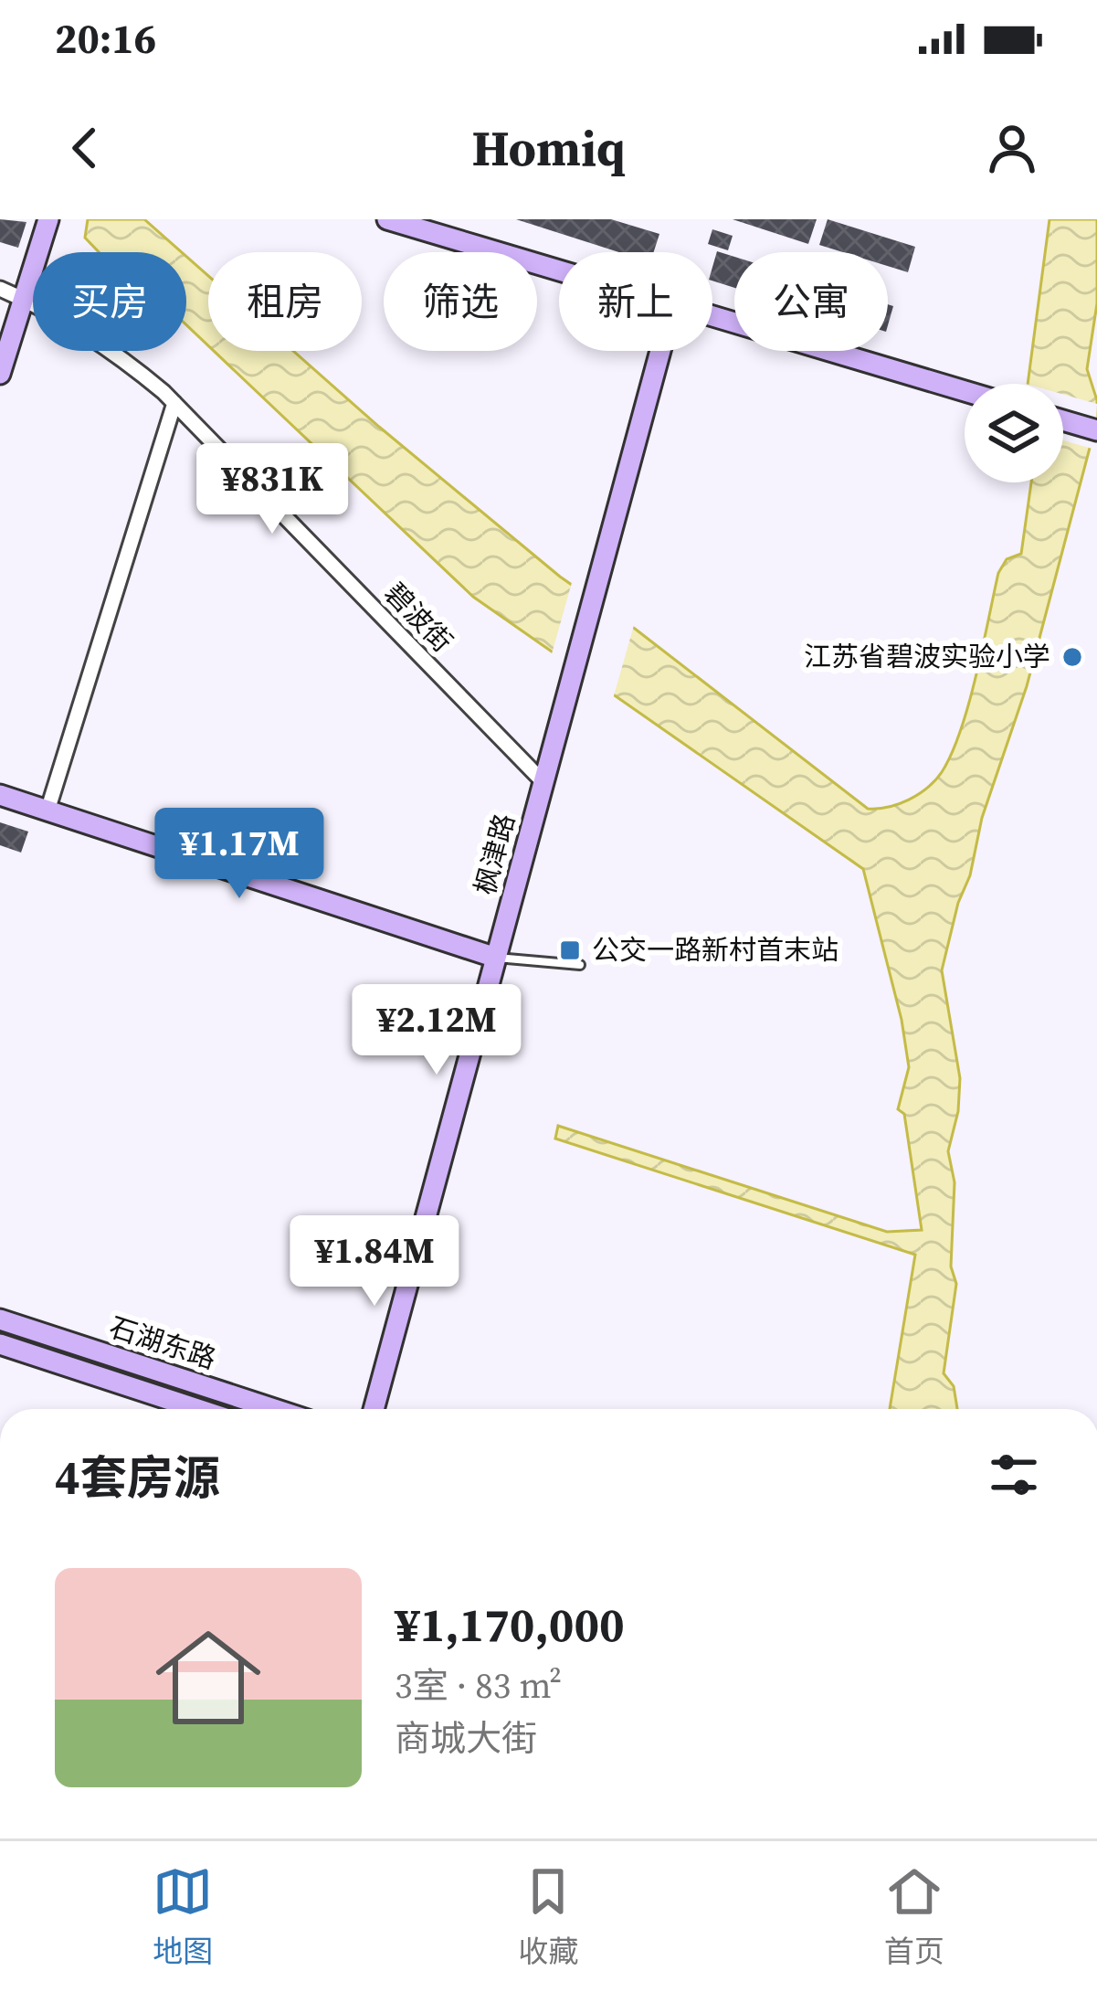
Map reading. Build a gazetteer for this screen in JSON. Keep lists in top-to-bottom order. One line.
{"streets":{"street":["碧波街","枫津路","石湖东路"]},"crossings":[["碧波街","枫津路"]],"places":{"other":["江苏省碧波实验小学"],"transit":["公交一路新村首末站"]},"page":{"status":"20:16","header":"Homiq","chip":["买房","租房","筛选","新上","公寓"],"price":["¥831K","¥1.17M","¥2.12M","¥1.84M"],"heading":"4套房源","list":[{"name":"¥1,170,000","note":"3室 · 83 m² · 商城大街"}],"tabs":["地图","收藏","首页"]}}
